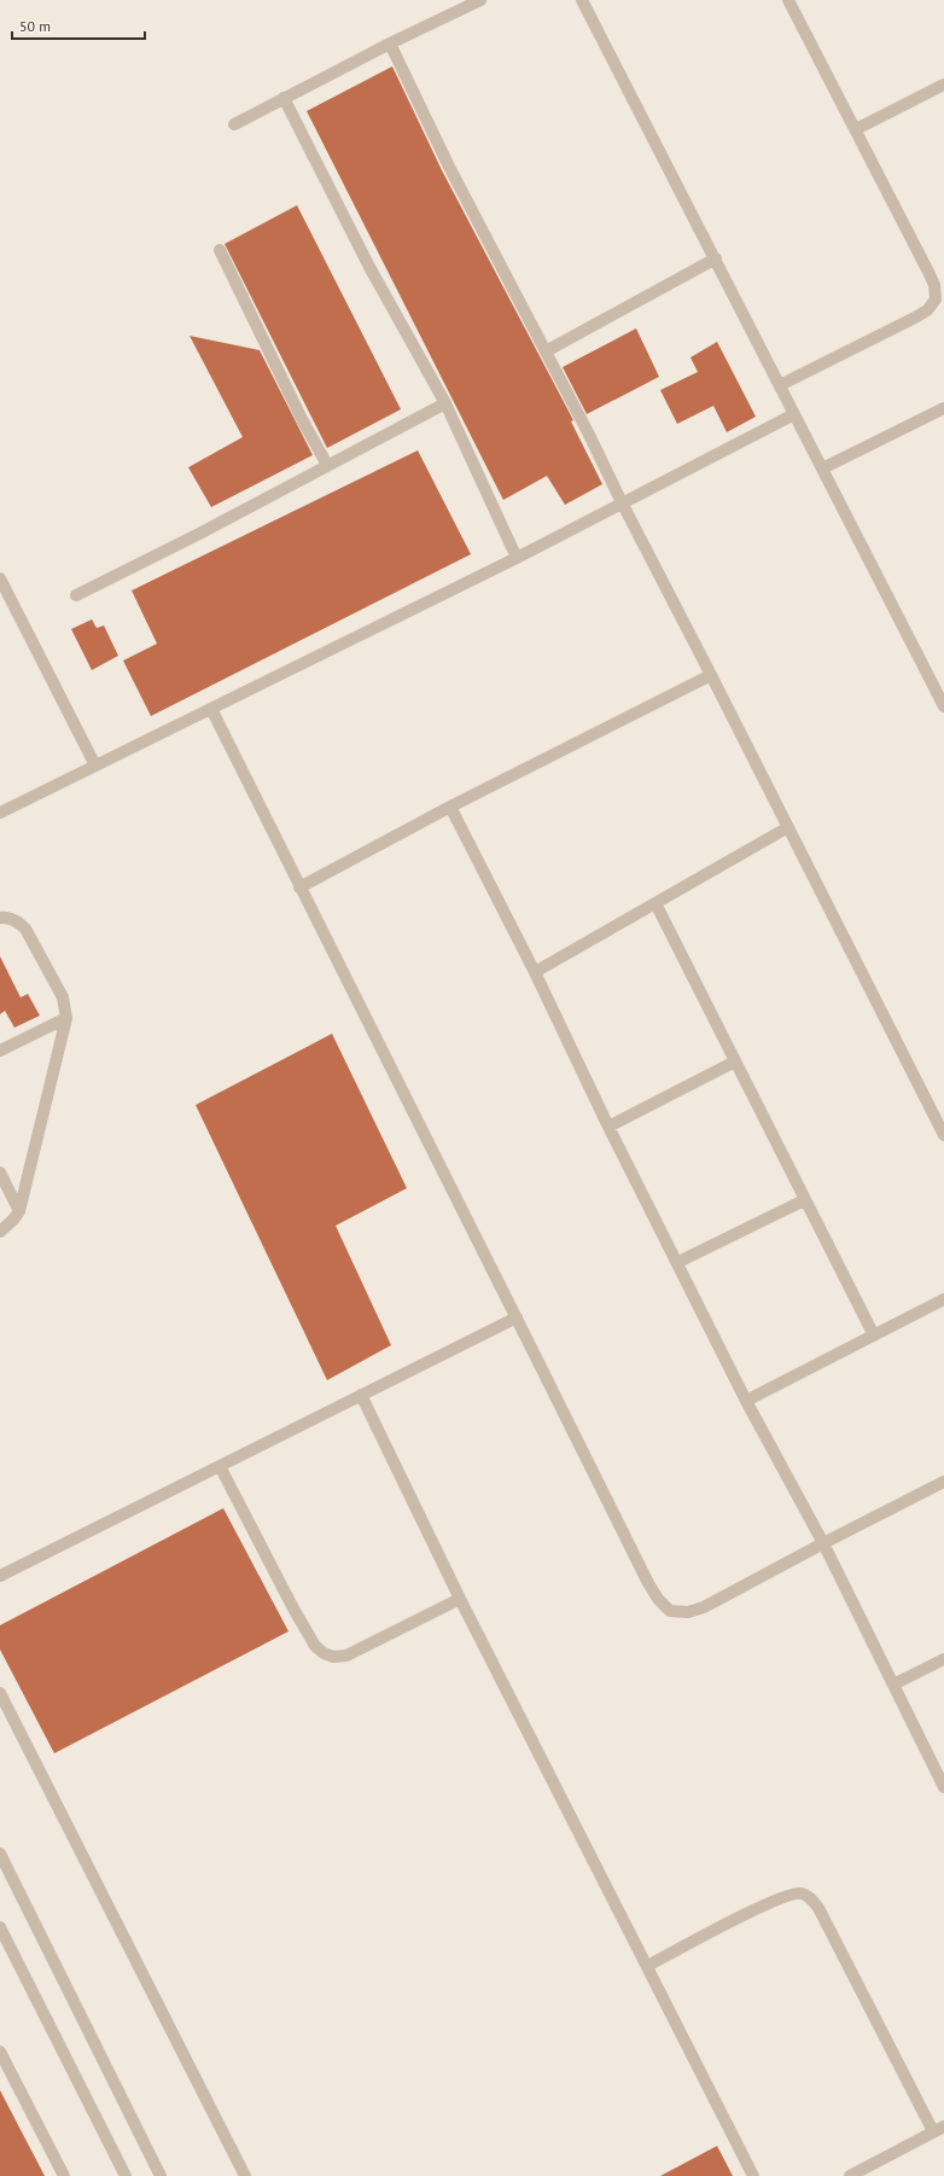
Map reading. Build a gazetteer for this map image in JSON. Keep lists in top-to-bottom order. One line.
{"scale_bar":"50 m"}
